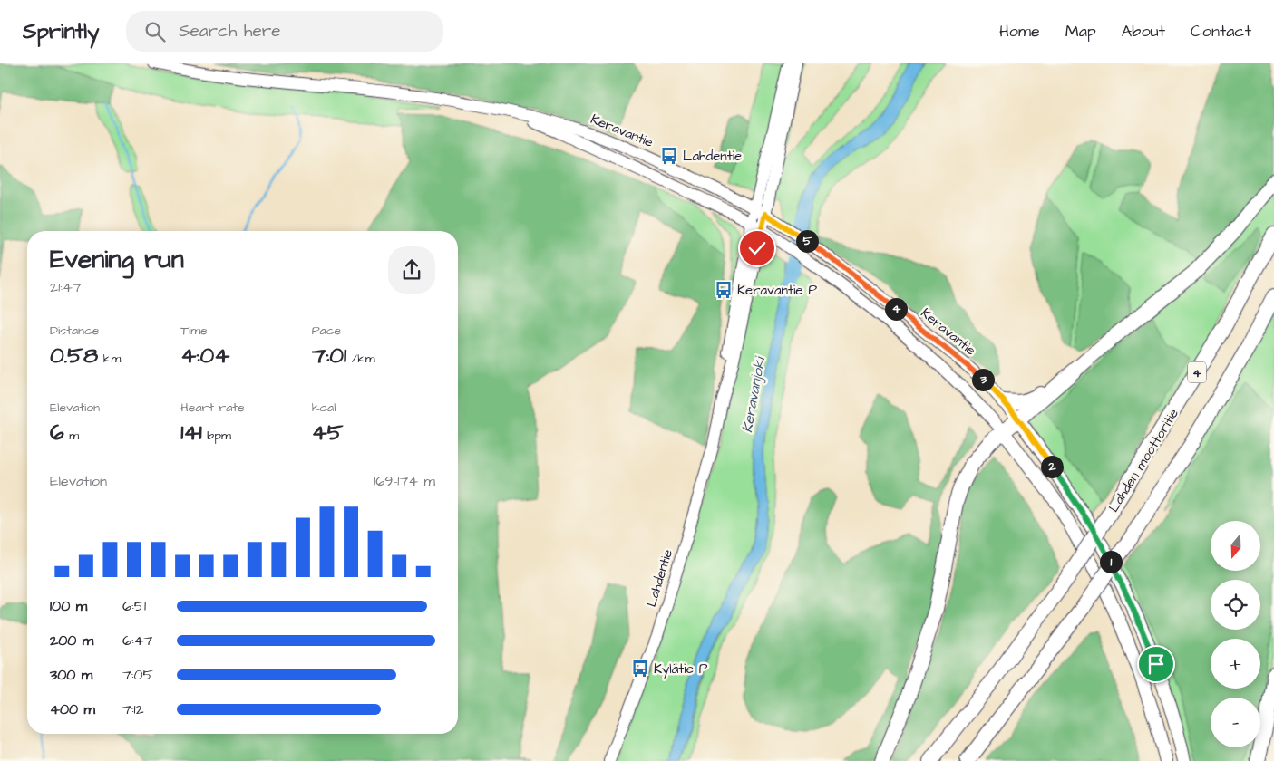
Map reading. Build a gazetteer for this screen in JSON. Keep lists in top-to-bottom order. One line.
{"streets":{"highway":["4","Lahden moottoritie"],"main road":["Keravantie","Lahdentie"]},"crossings":[["Keravantie","Lahdentie"]],"water":["Keravanjoki"],"places":{"bus stop":["Lahdentie","Keravantie P","Kylätie P"]},"north":"bottom","page":{"header":"Sprintly","search":"Search here","nav":["Home","Map","About","Contact"],"pins":["5","4","3","2","1"],"heading":["Evening run","21:47"],"stats":[["Distance","0.58 km"],["Time","4:04"],["Pace","7:01 /km"],["Elevation","6 m"],["Heart rate","141 bpm"],["kcal","45"]],"chart":["Elevation","169–174 m"],"map_buttons":["+","−"],"list":[{"name":"100 m","note":"6:51"},{"name":"200 m","note":"6:47"},{"name":"300 m","note":"7:05"},{"name":"400 m","note":"7:12"}]}}
